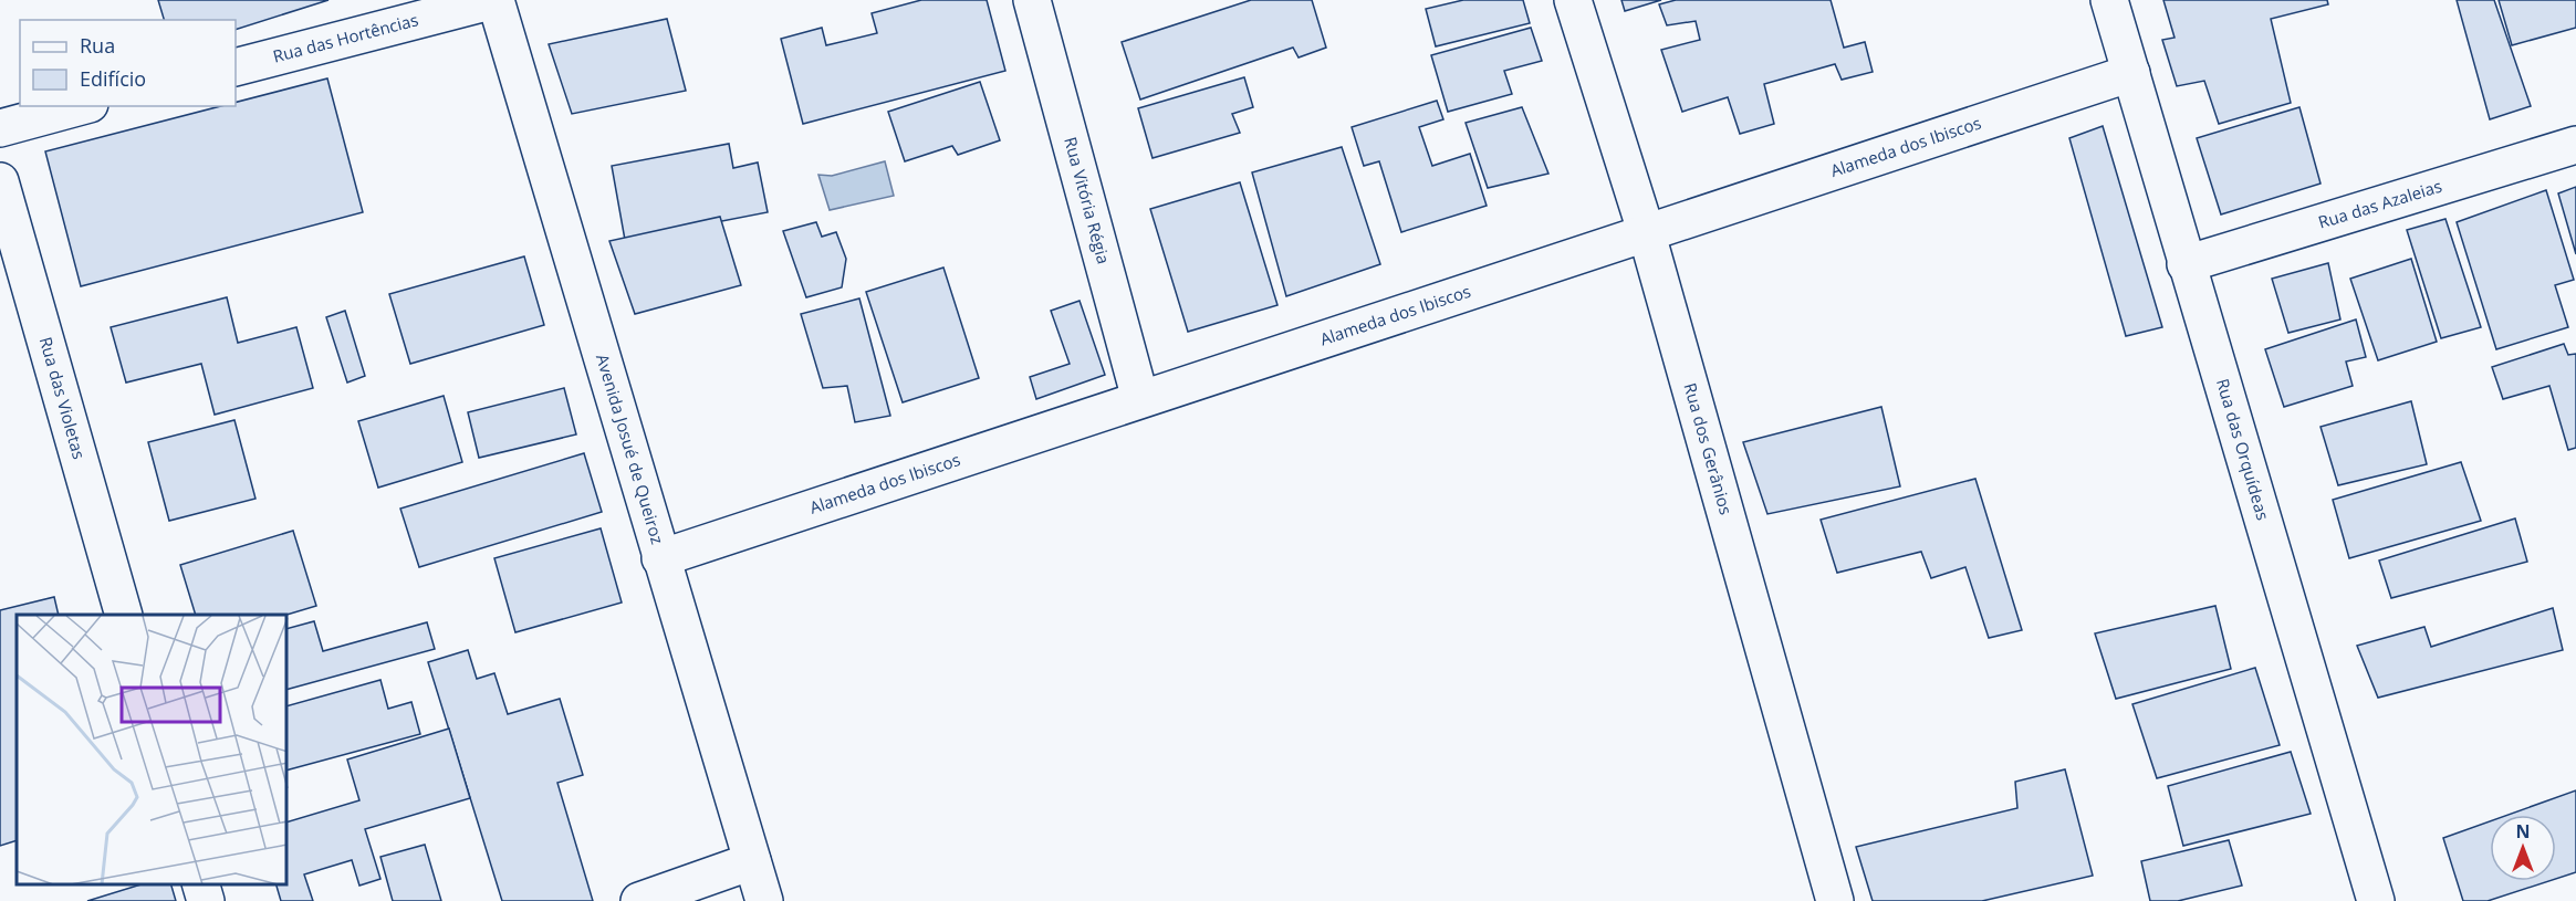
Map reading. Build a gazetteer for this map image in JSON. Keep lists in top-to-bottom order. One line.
{"streets":{"street":["Rua das Hortências","Alameda dos Ibiscos","Rua Vitória Régia","Rua das Azaleias","Rua das Violetas","Rua dos Gerânios","Avenida Josué de Queiroz","Rua das Orquídeas"]},"crossings":[["Rua das Hortências","Avenida Josué de Queiroz"],["Alameda dos Ibiscos","Rua Vitória Régia"],["Alameda dos Ibiscos","Rua dos Gerânios"],["Alameda dos Ibiscos","Avenida Josué de Queiroz"],["Alameda dos Ibiscos","Rua das Orquídeas"],["Rua das Azaleias","Rua das Orquídeas"]],"legend":["Rua","Edifício"],"north":"top"}
